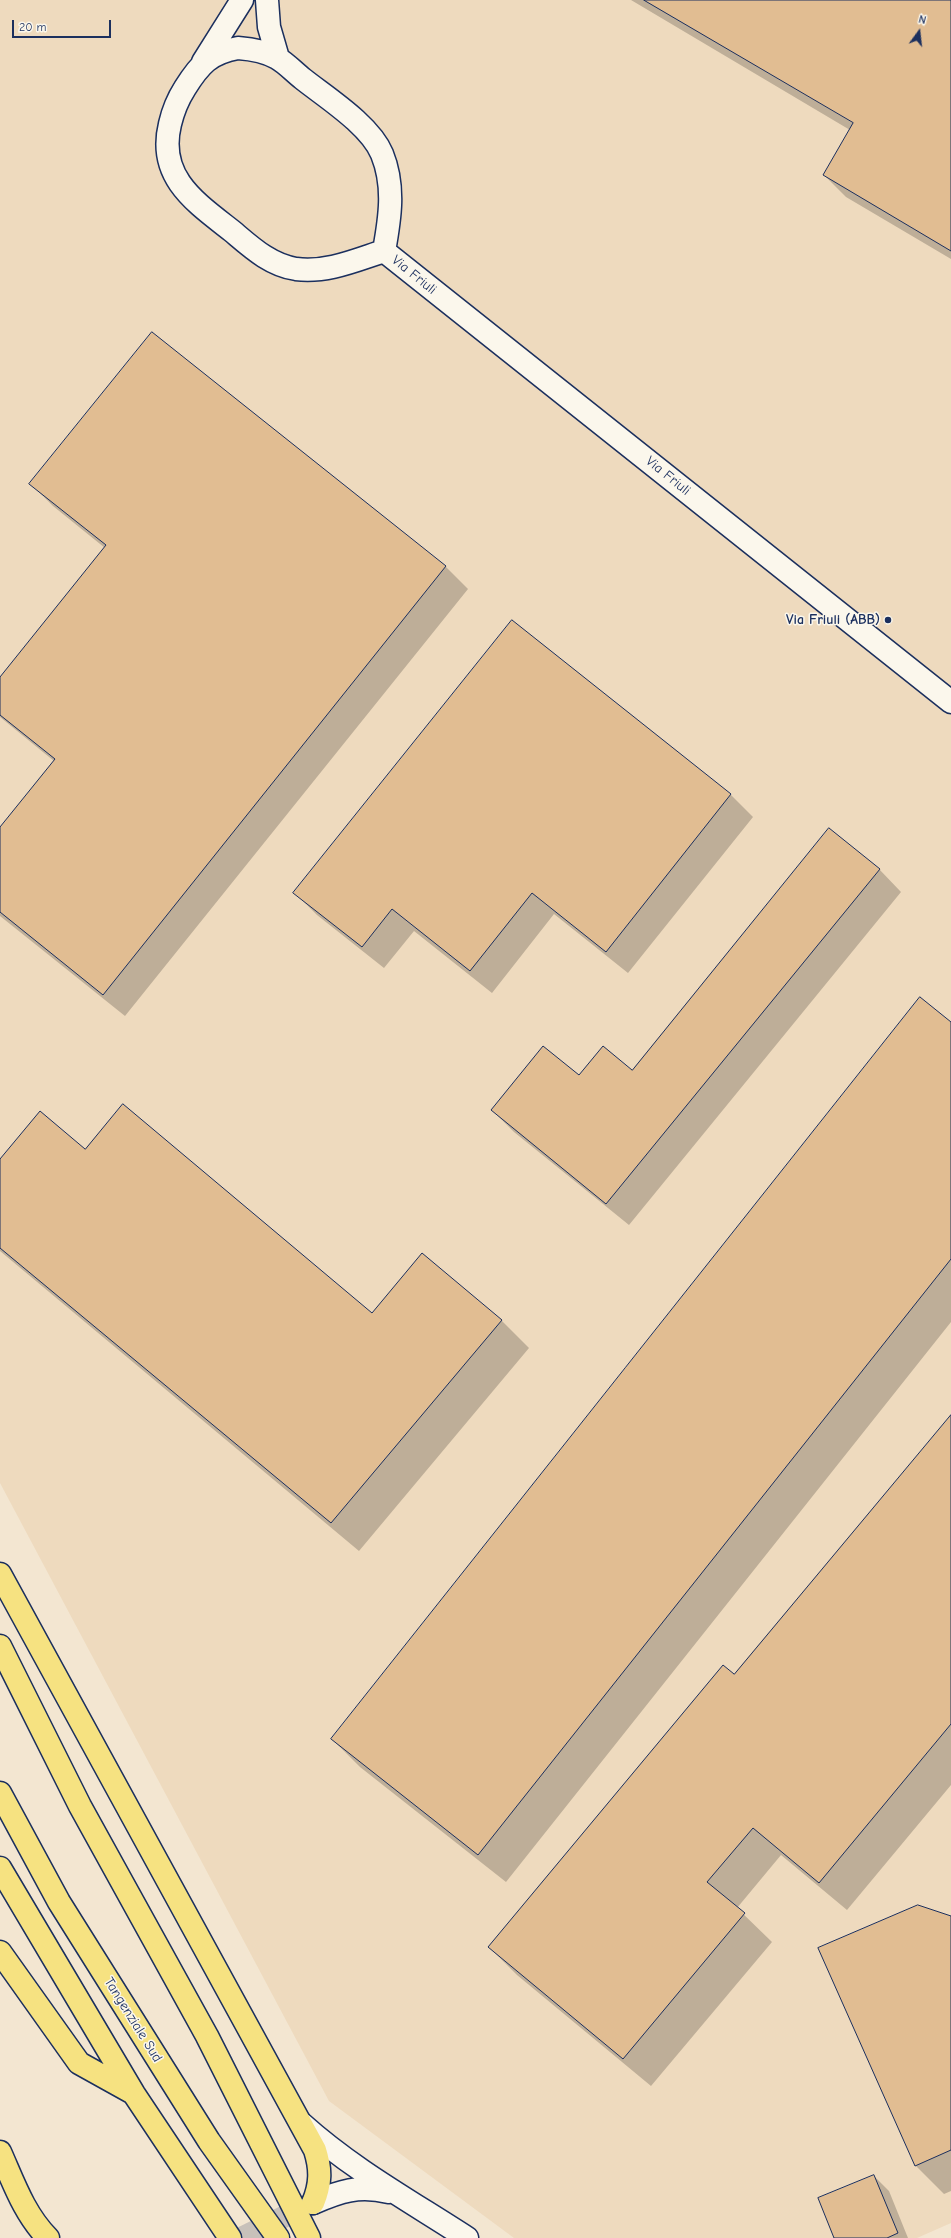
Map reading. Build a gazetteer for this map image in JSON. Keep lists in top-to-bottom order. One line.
{"streets":{"main road":["Tangenziale Sud"],"street":["Via Friuli"]},"places":["Via Friuli (ABB)"],"scale_bar":"20 m","north":"top"}
